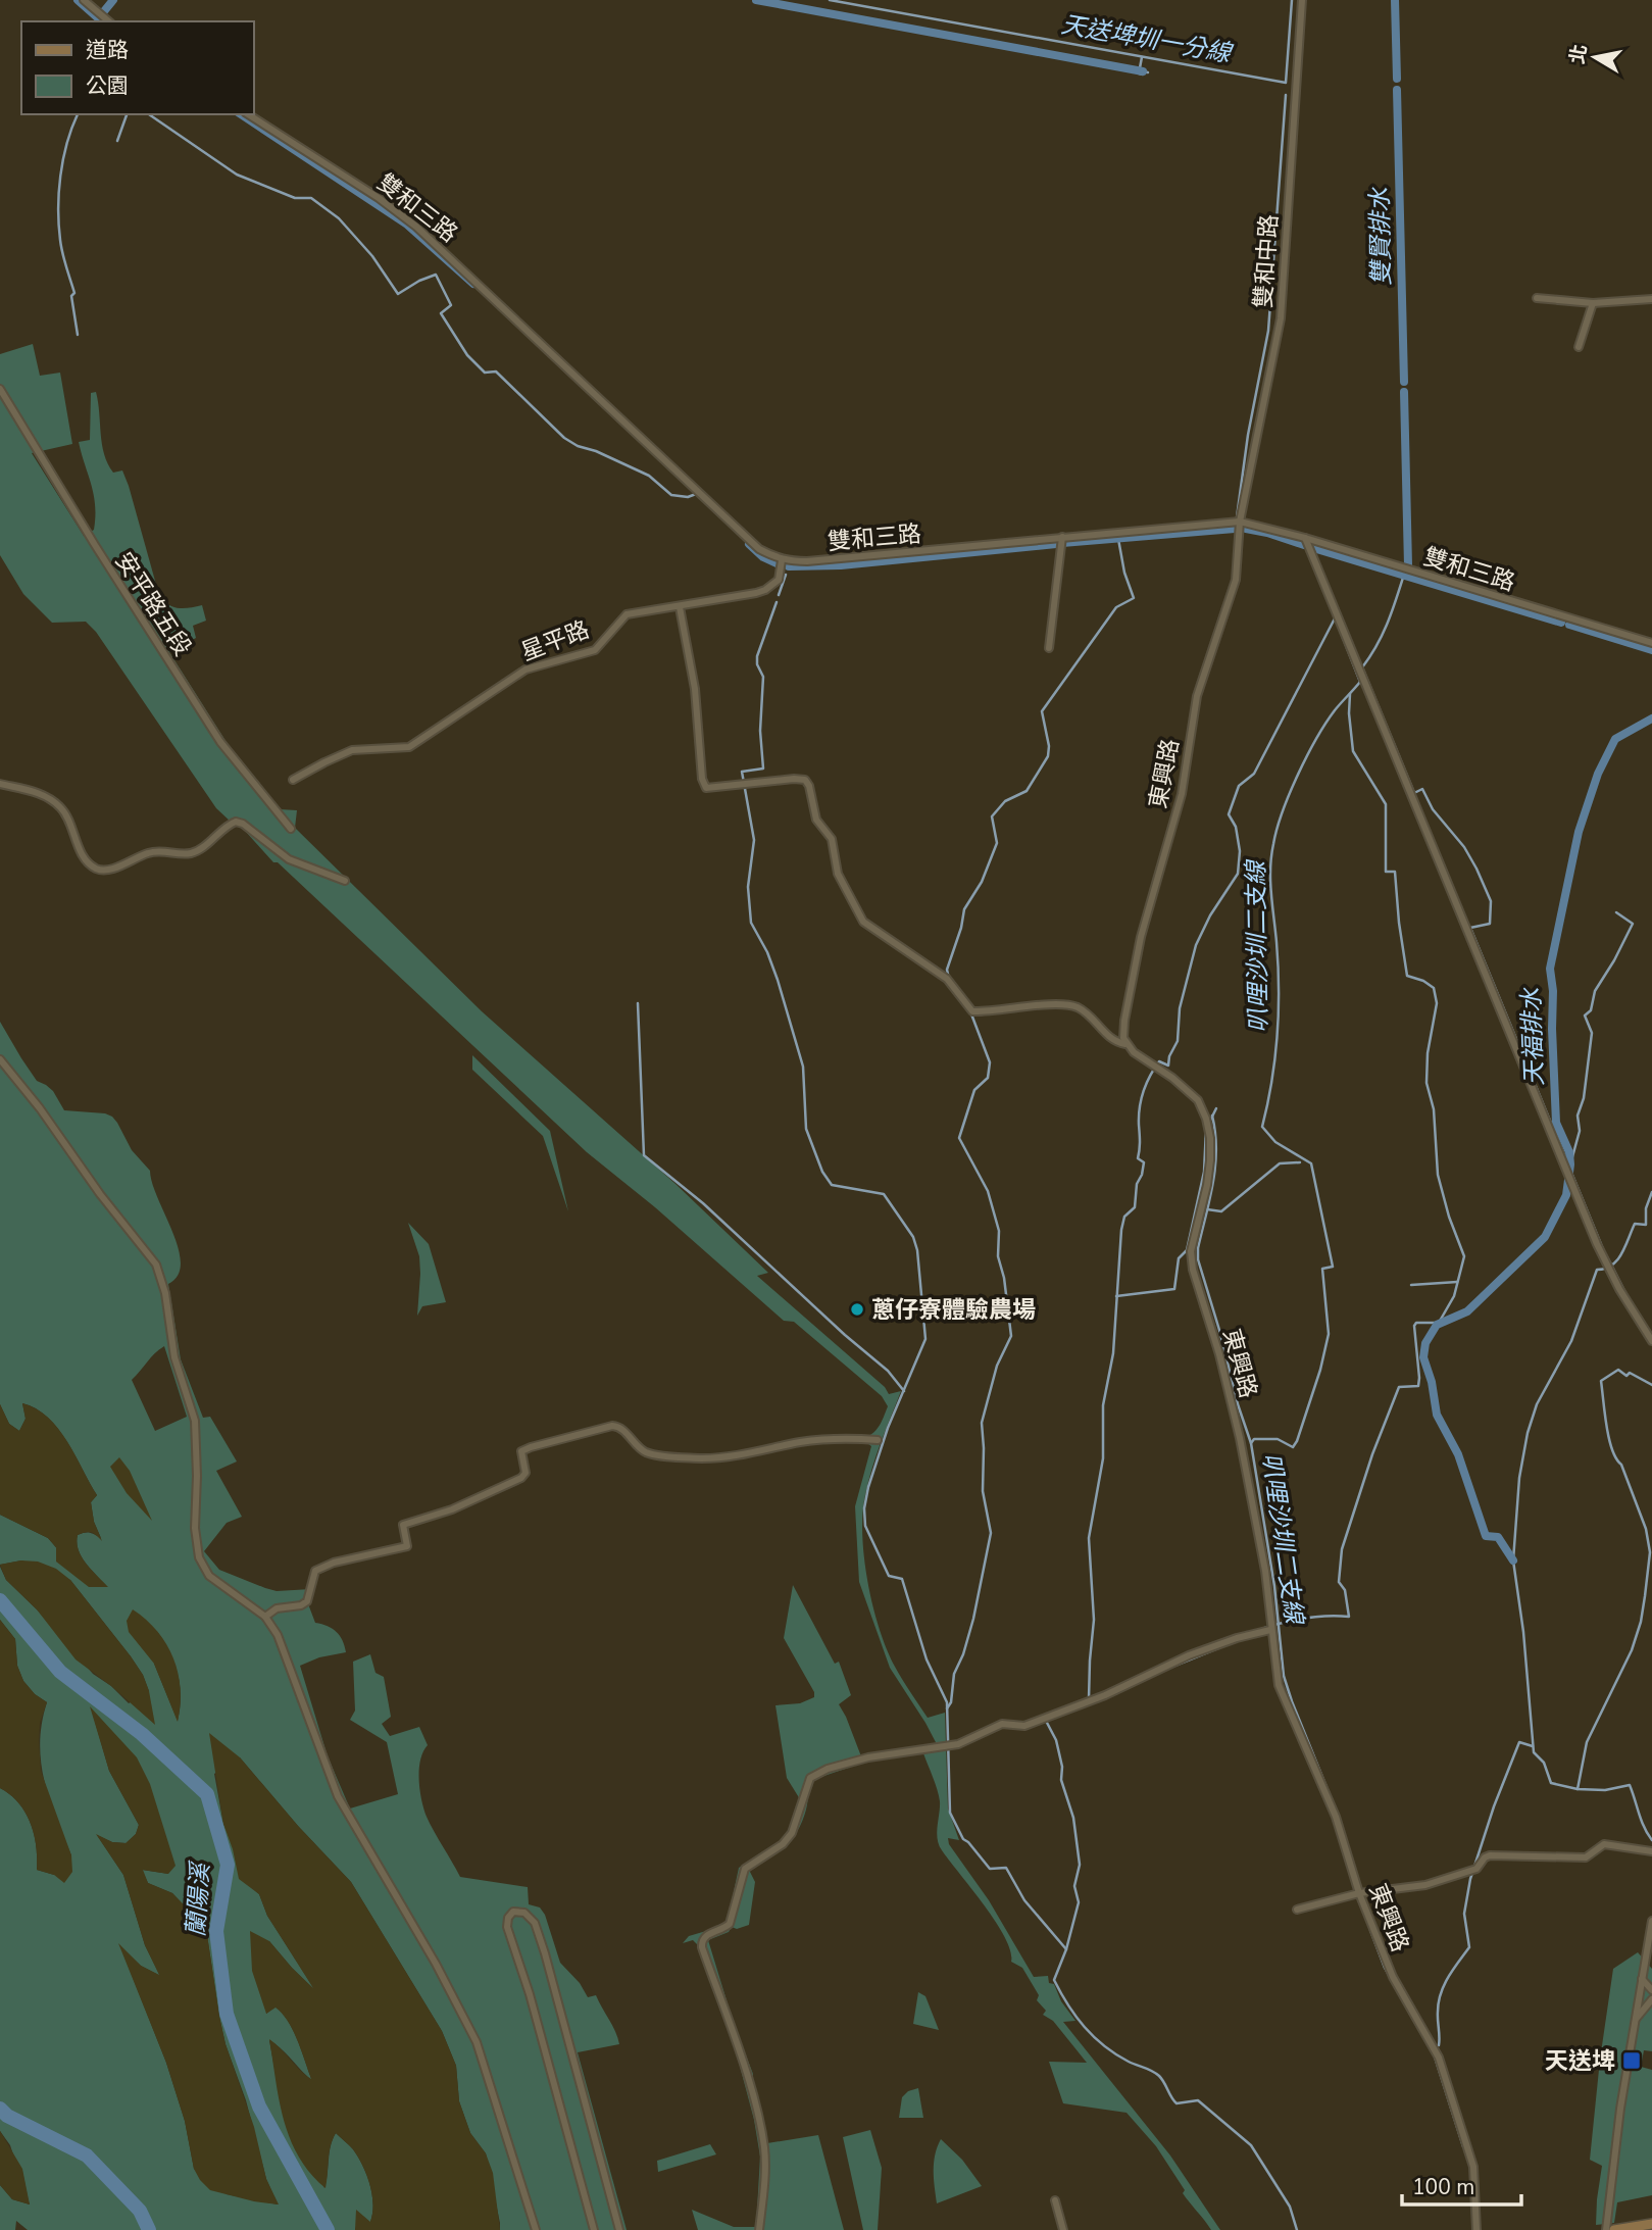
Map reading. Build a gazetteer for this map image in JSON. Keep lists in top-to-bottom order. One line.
{"streets":{"street":["雙和三路","雙和中路","安平路五段","星平路","東興路"]},"crossings":[["雙和三路","雙和中路"],["雙和三路","星平路"],["雙和三路","東興路"],["雙和中路","東興路"]],"water":["天送埤圳一分線","雙賢排水","叭哩沙圳二支線","天福排水","蘭陽溪"],"places":{"other":["蔥仔寮體驗農場"],"transit":["天送埤"]},"legend":["道路","公園"],"scale_bar":"100 m","north":"left"}
